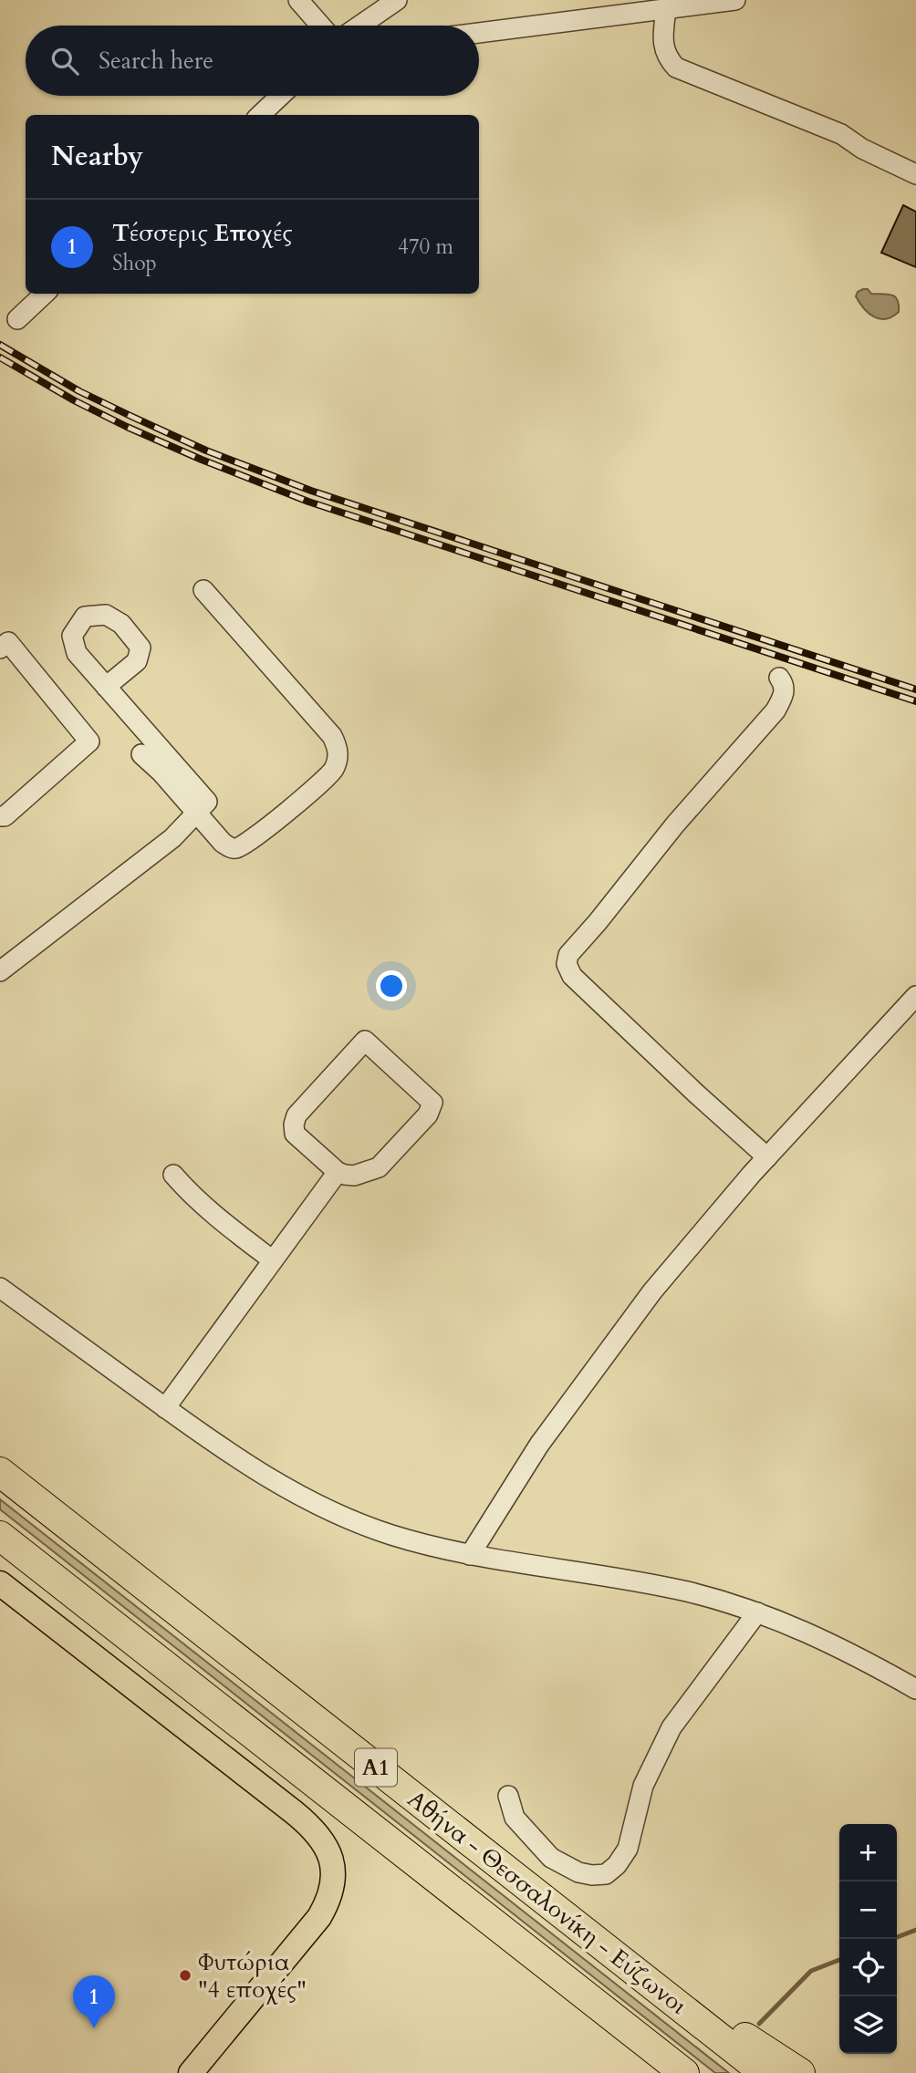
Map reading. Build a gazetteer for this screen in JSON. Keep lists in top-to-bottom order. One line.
{"streets":{"highway":["Α1","Αθήνα - Θεσσαλονίκη - Εύζωνοι"]},"places":["Φυτώρια \"4 εποχές\""],"page":{"search":"Search here","heading":"Nearby","list":[{"mark":"1","name":"Τέσσερις Εποχές","note":"Shop","value":"470 m"}],"map_buttons":["+","−"],"pins":"1"}}
